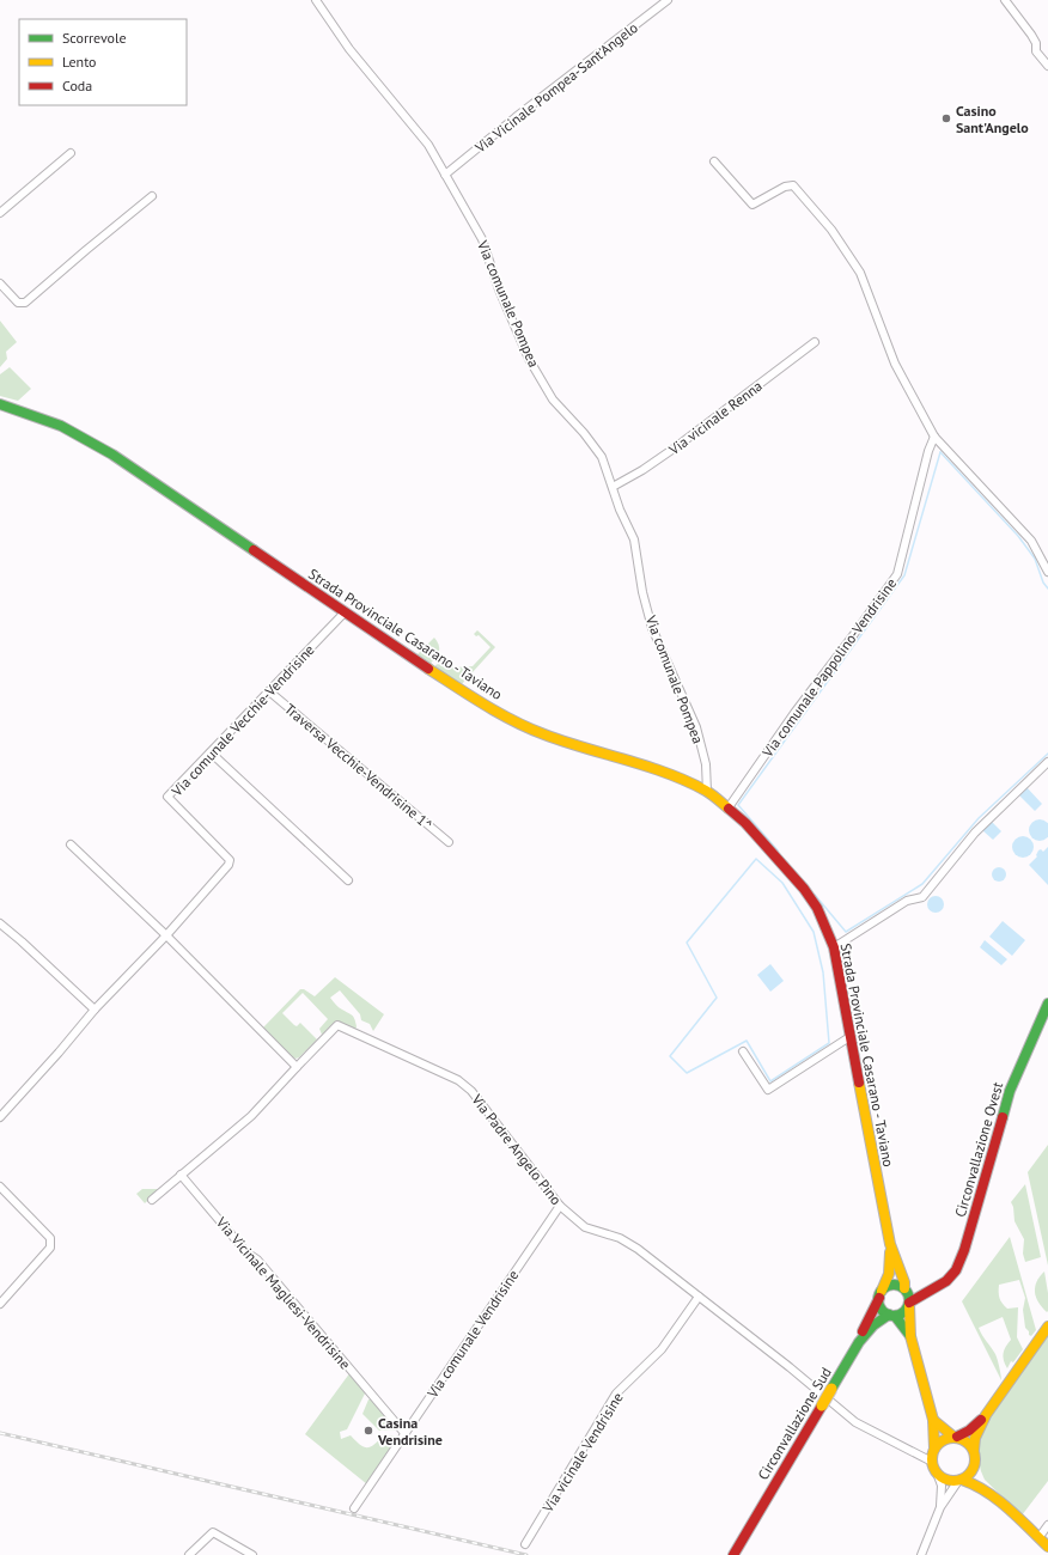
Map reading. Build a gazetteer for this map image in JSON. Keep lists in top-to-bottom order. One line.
{"streets":{"main road":["Strada Provinciale Casarano - Taviano","Circonvallazione Ovest","Circonvallazione Sud"],"street":["Via Vicinale Pompea-Sant'Angelo","Via comunale Pompea","Via vicinale Renna","Via comunale Pappolino-Vendrisine","Via comunale Vecchie-Vendrisine","Traversa Vecchie-Vendrisine 1^","Via Padre Angelo Pino","Via Vicinale Magliesi-Vendrisine","Via comunale Vendrisine","Via vicinale Vendrisine"]},"crossings":[["Via Vicinale Pompea-Sant'Angelo","Via comunale Pompea"],["Via comunale Pompea","Via vicinale Renna"],["Via comunale Pompea","Strada Provinciale Casarano - Taviano"],["Strada Provinciale Casarano - Taviano","Via comunale Pappolino-Vendrisine"],["Strada Provinciale Casarano - Taviano","Via comunale Vecchie-Vendrisine"],["Strada Provinciale Casarano - Taviano","Circonvallazione Ovest"],["Strada Provinciale Casarano - Taviano","Circonvallazione Sud"],["Via comunale Vecchie-Vendrisine","Traversa Vecchie-Vendrisine 1^"],["Via Padre Angelo Pino","Via comunale Vendrisine"],["Via Padre Angelo Pino","Via vicinale Vendrisine"],["Circonvallazione Ovest","Circonvallazione Sud"],["Via Vicinale Magliesi-Vendrisine","Via comunale Vendrisine"]],"places":["Casino Sant'Angelo","Casina Vendrisine"],"legend":["Scorrevole","Lento","Coda"]}
